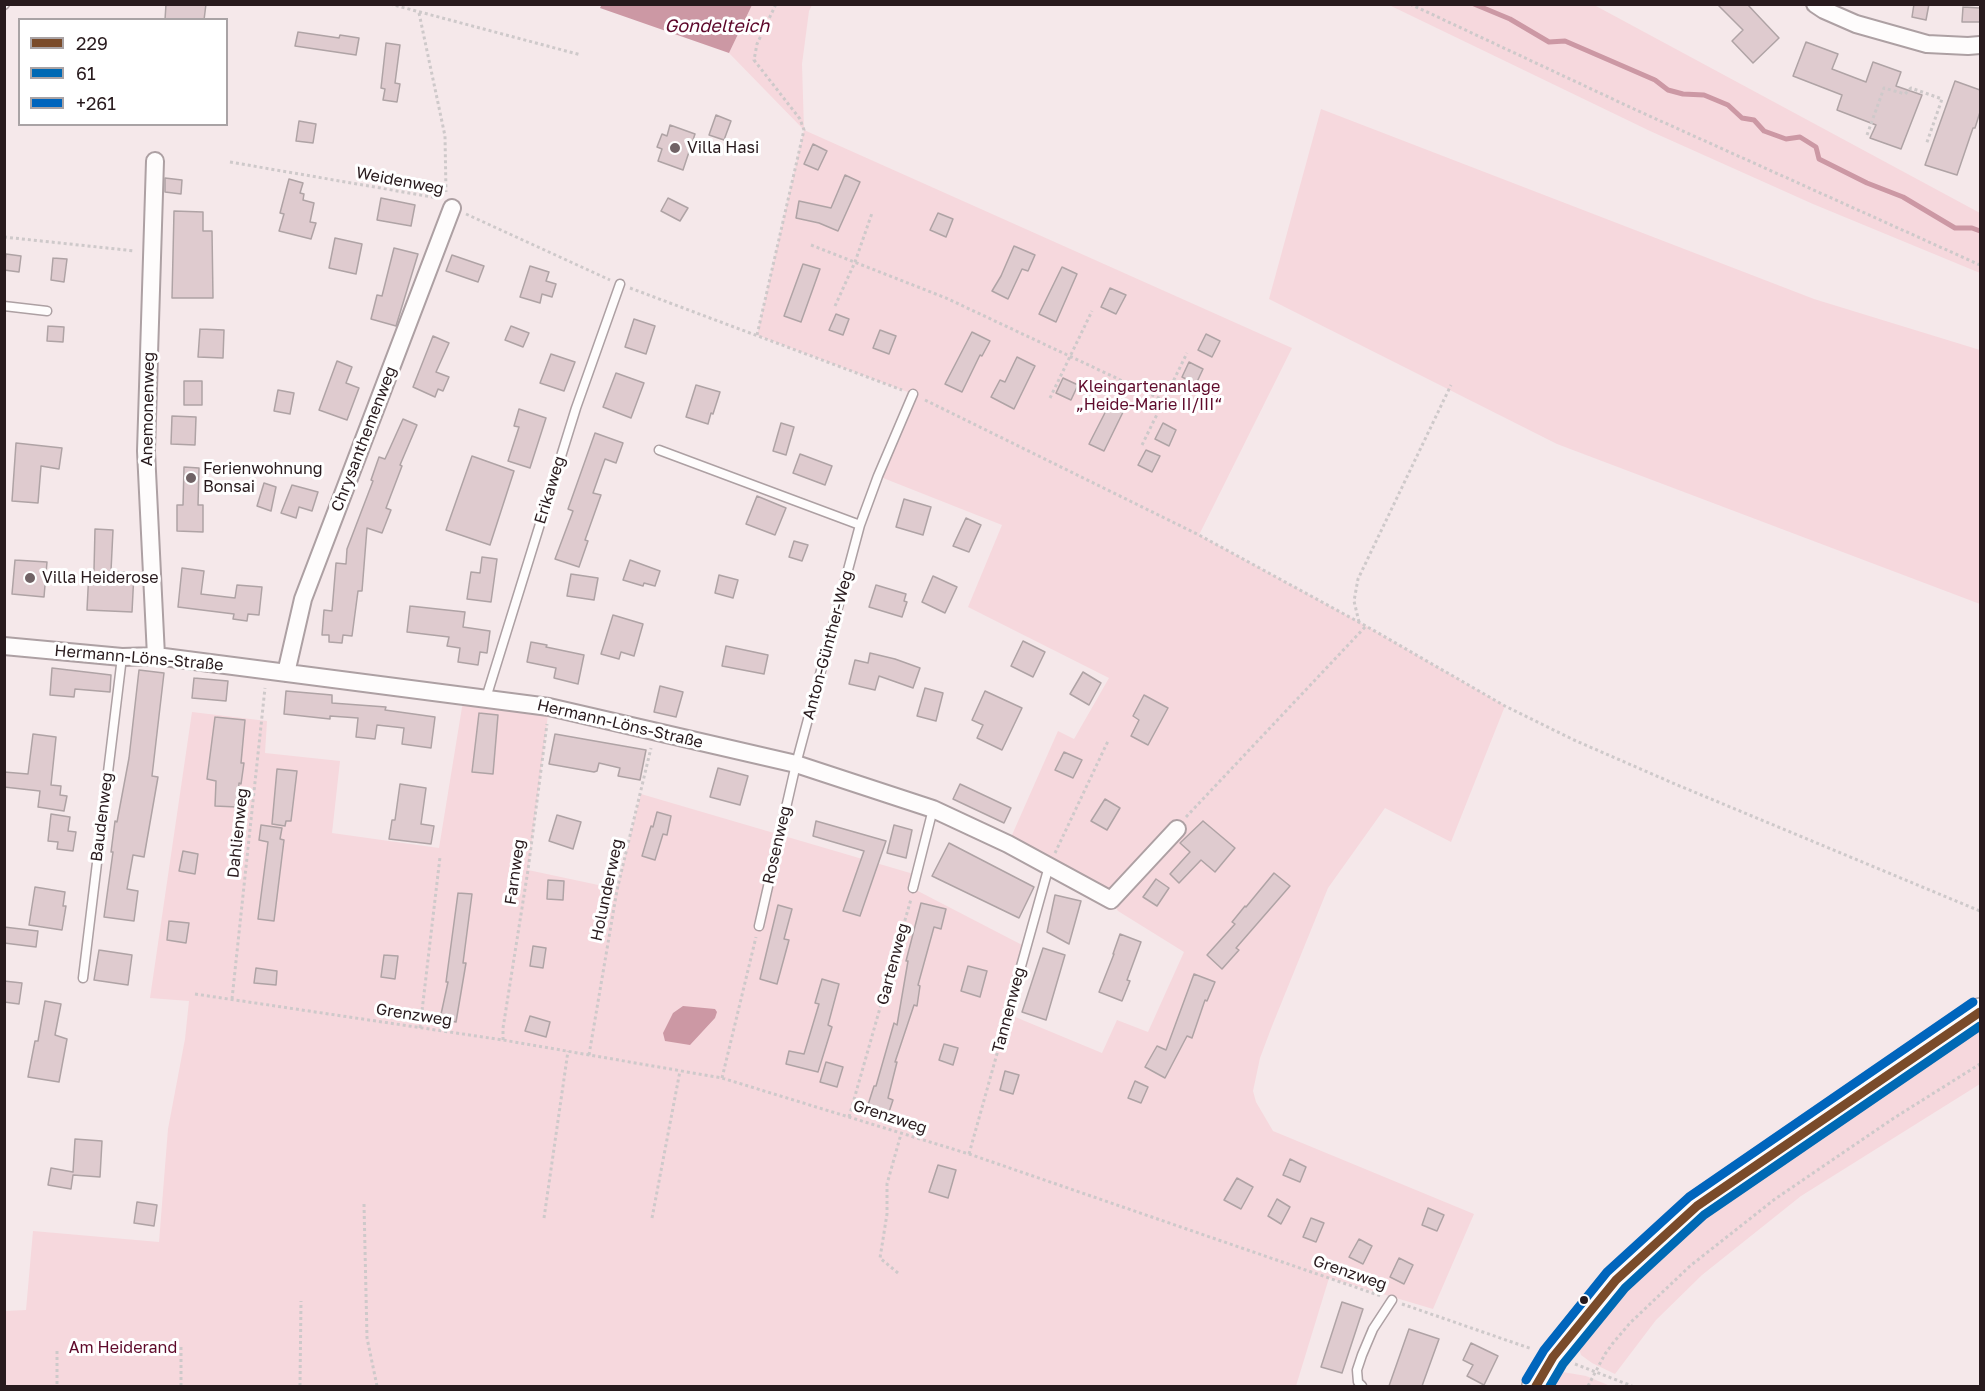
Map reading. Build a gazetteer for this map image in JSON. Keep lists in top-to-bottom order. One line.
{"streets":{"street":["Anemonenweg","Chrysanthemenweg","Hermann-Löns-Straße"],"lane":["Erikaweg","Anton-Günther-Weg","Baudenweg","Rosenweg","Tannenweg"],"path":["Weidenweg","Dahlienweg","Farnweg","Holunderweg","Gartenweg","Grenzweg"]},"crossings":[["Weidenweg","Chrysanthemenweg"],["Weidenweg","Erikaweg"],["Weidenweg","Anton-Günther-Weg"],["Anemonenweg","Hermann-Löns-Straße"],["Chrysanthemenweg","Hermann-Löns-Straße"],["Erikaweg","Hermann-Löns-Straße"],["Anton-Günther-Weg","Hermann-Löns-Straße"],["Anton-Günther-Weg","Rosenweg"],["Hermann-Löns-Straße","Baudenweg"],["Hermann-Löns-Straße","Dahlienweg"],["Hermann-Löns-Straße","Rosenweg"],["Hermann-Löns-Straße","Farnweg"],["Hermann-Löns-Straße","Holunderweg"],["Hermann-Löns-Straße","Tannenweg"],["Dahlienweg","Grenzweg"],["Farnweg","Grenzweg"],["Holunderweg","Grenzweg"],["Gartenweg","Grenzweg"],["Tannenweg","Grenzweg"]],"water":["Gondelteich"],"parks":["Kleingartenanlage „Heide-Marie II/III“","Am Heiderand"],"places":["Villa Hasi","Ferienwohnung Bonsai","Villa Heiderose"],"lines":["transit line +261","transit line 229","transit line 61"],"legend":["229","61","+261"]}
